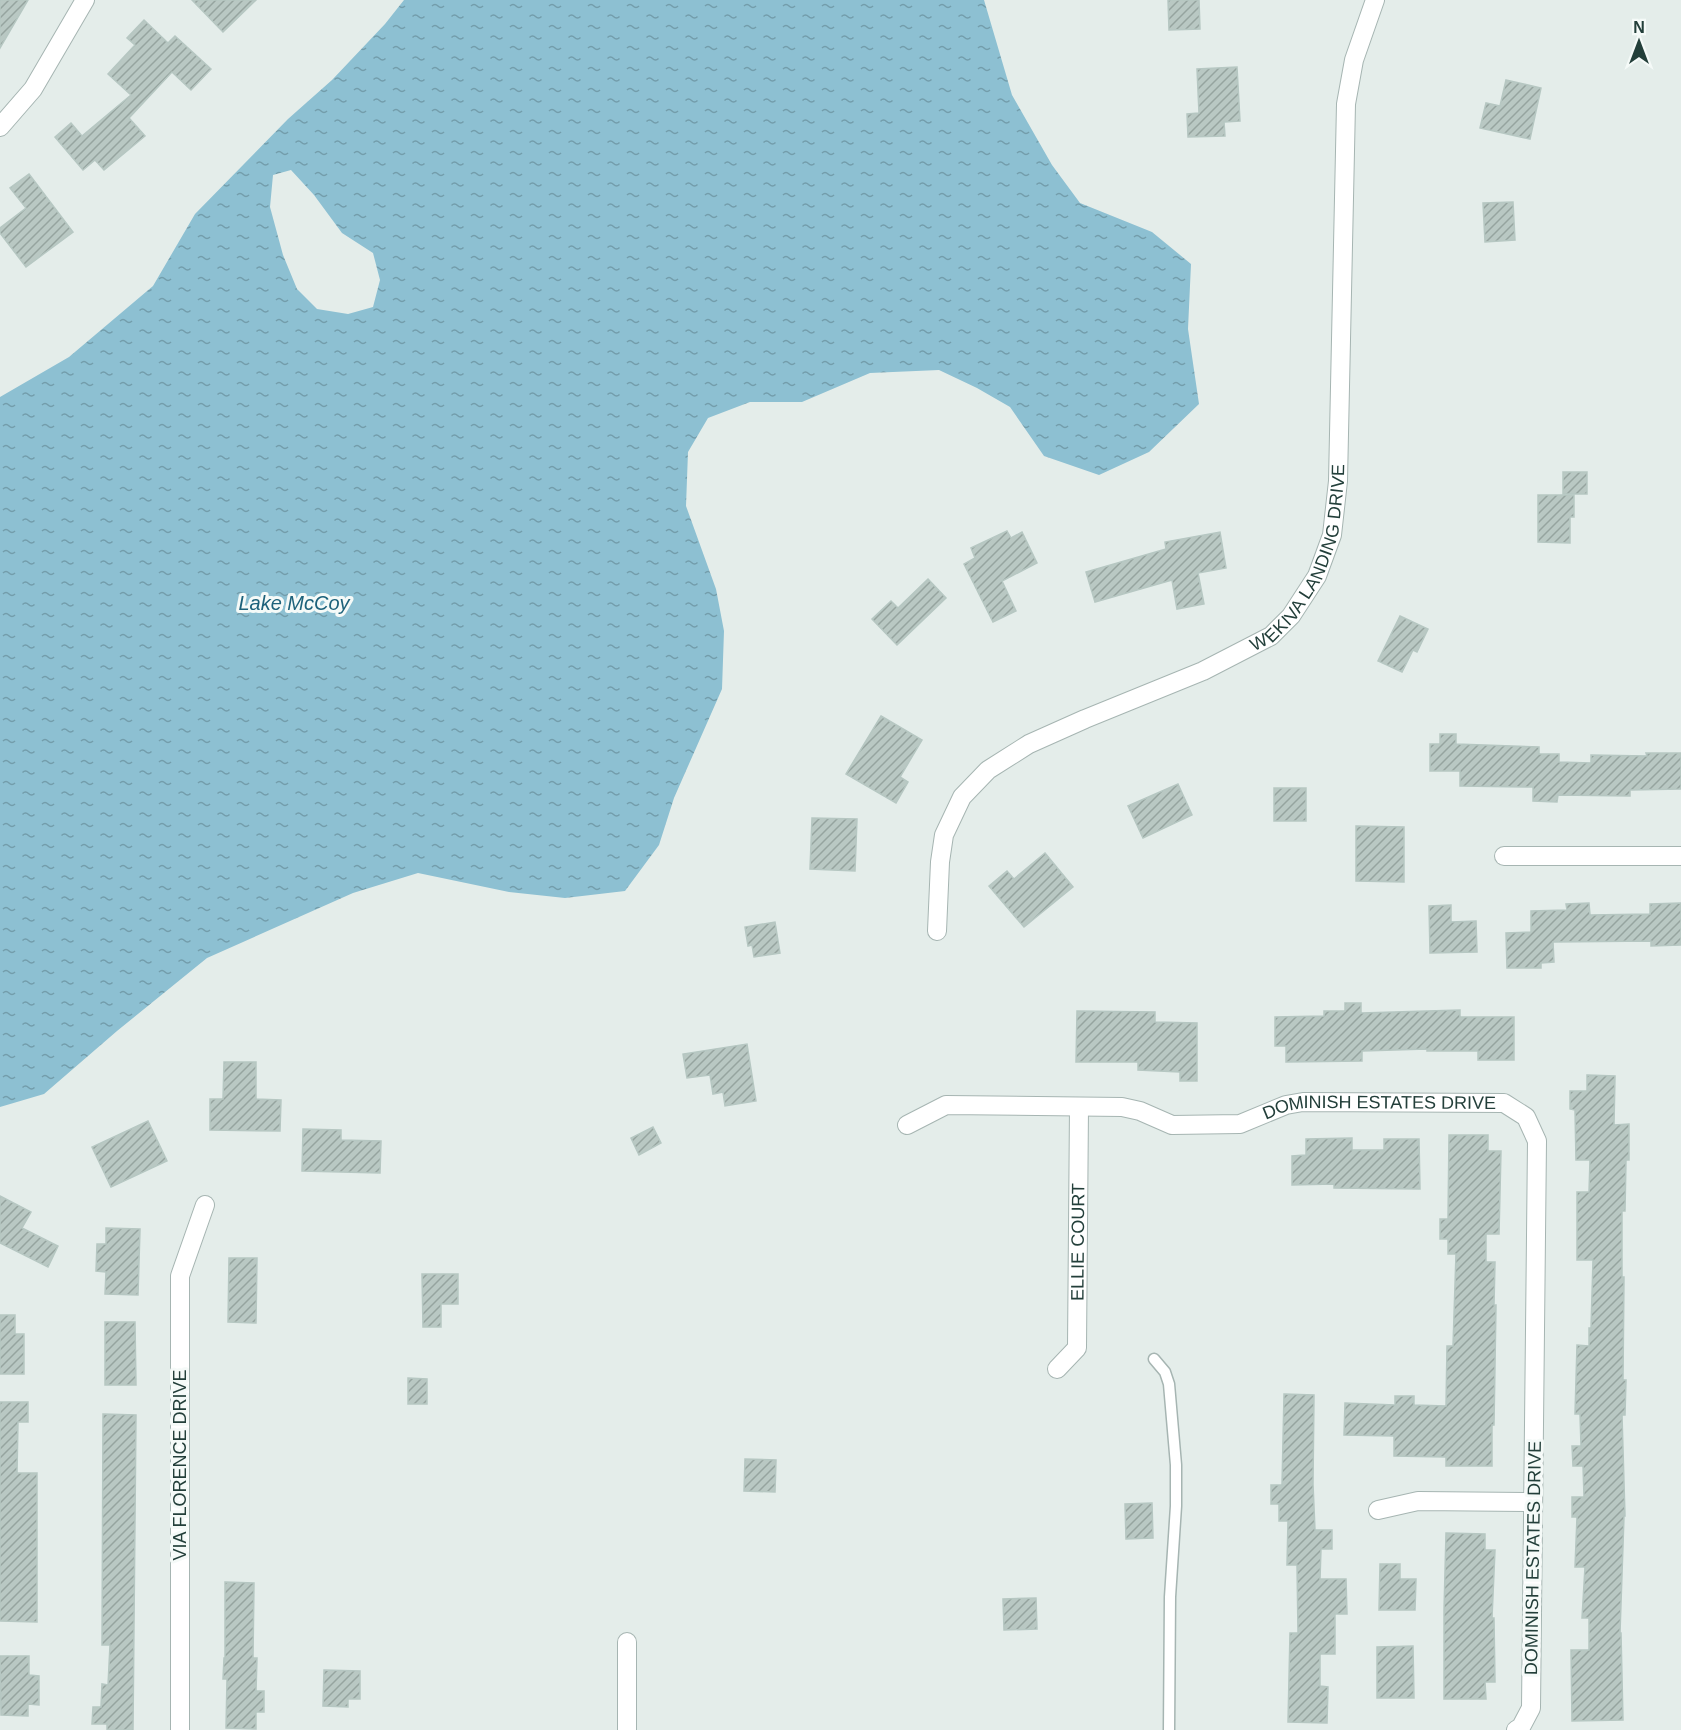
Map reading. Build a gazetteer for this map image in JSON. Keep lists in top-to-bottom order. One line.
{"streets":{"street":["WEKIVA LANDING DRIVE","DOMINISH ESTATES DRIVE","ELLIE COURT","VIA FLORENCE DRIVE"]},"crossings":[["DOMINISH ESTATES DRIVE","ELLIE COURT"]],"water":["Lake McCoy"],"north":"top"}
